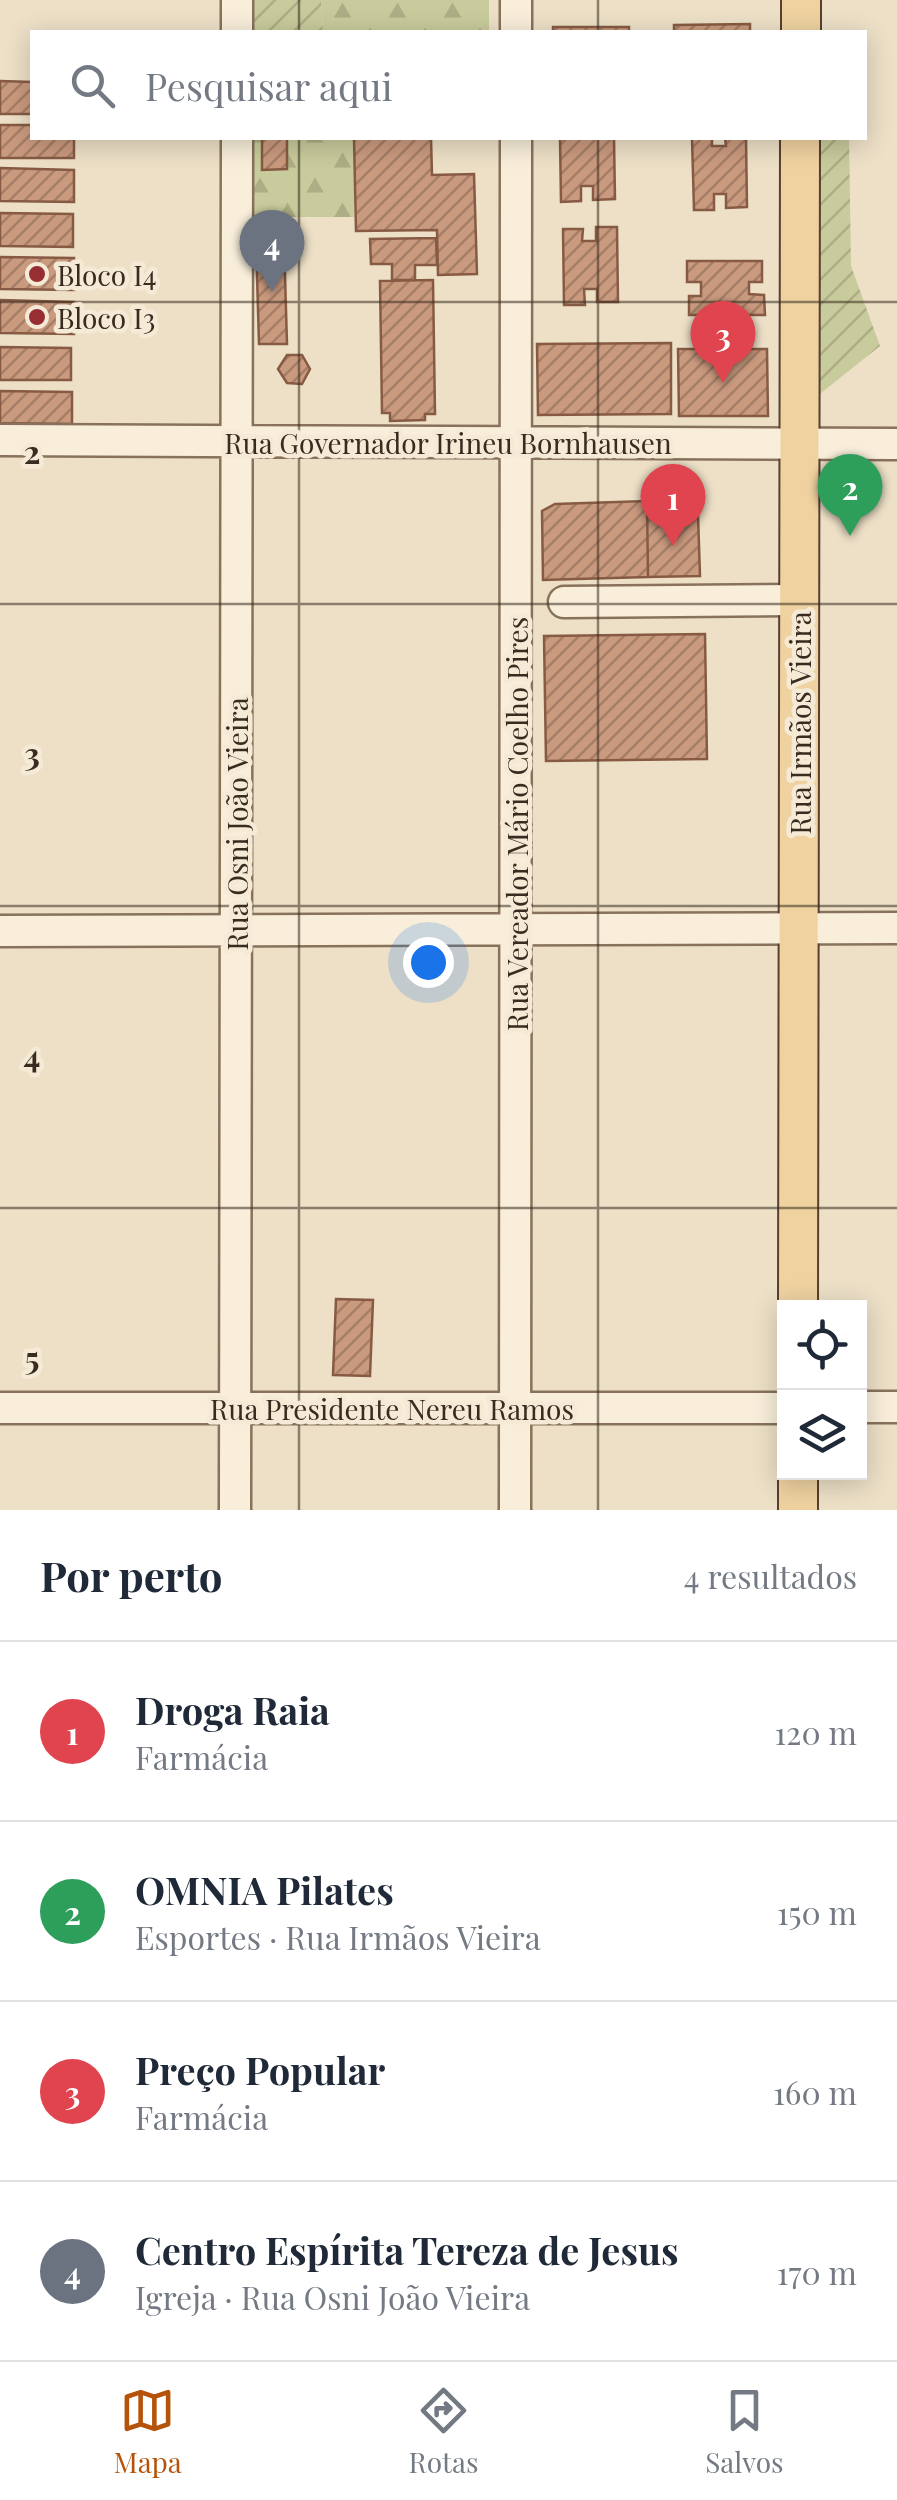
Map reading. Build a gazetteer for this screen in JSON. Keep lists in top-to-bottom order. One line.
{"streets":{"main road":["Rua Irmãos Vieira"],"street":["Rua Governador Irineu Bornhausen","Rua Osni João Vieira","Rua Vereador Mário Coelho Pires","Rua Presidente Nereu Ramos"]},"crossings":[["Rua Governador Irineu Bornhausen","Rua Irmãos Vieira"],["Rua Governador Irineu Bornhausen","Rua Osni João Vieira"],["Rua Governador Irineu Bornhausen","Rua Vereador Mário Coelho Pires"],["Rua Osni João Vieira","Rua Presidente Nereu Ramos"],["Rua Vereador Mário Coelho Pires","Rua Presidente Nereu Ramos"]],"places":["Bloco I4","Bloco I3"],"page":{"search":"Pesquisar aqui","pins":["4","3","2","1"],"heading":["Por perto","4 resultados"],"list":[{"mark":"1","name":"Droga Raia","note":"Farmácia","value":"120 m"},{"mark":"2","name":"OMNIA Pilates","note":"Esportes · Rua Irmãos Vieira","value":"150 m"},{"mark":"3","name":"Preço Popular","note":"Farmácia","value":"160 m"},{"mark":"4","name":"Centro Espírita Tereza de Jesus","note":"Igreja · Rua Osni João Vieira","value":"170 m"}],"nav":["Mapa","Rotas","Salvos"]},"grid":{"rows":["2","3","4","5"]}}
